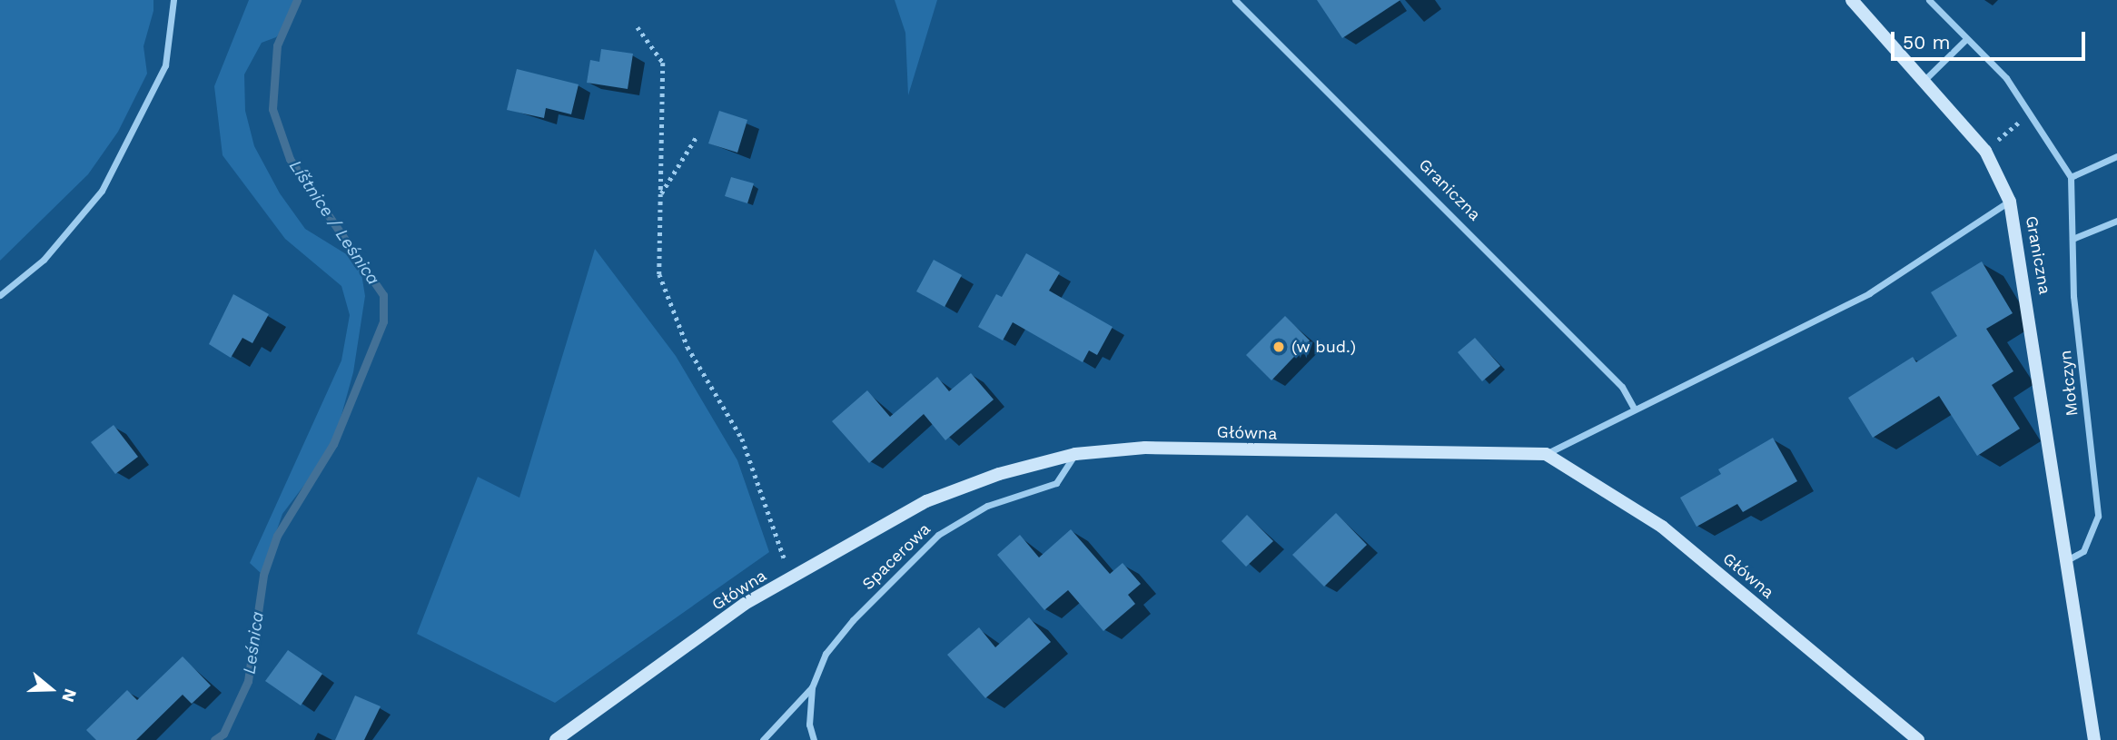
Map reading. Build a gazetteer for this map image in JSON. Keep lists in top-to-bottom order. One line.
{"streets":{"street":["Graniczna","Mołczyn","Główna","Spacerowa"]},"crossings":[["Graniczna","Mołczyn"],["Graniczna","Główna"],["Główna","Spacerowa"]],"water":["Líštnice / Leśnica","Leśnica"],"places":["(w bud.)"],"scale_bar":"50 m","north":"right"}
